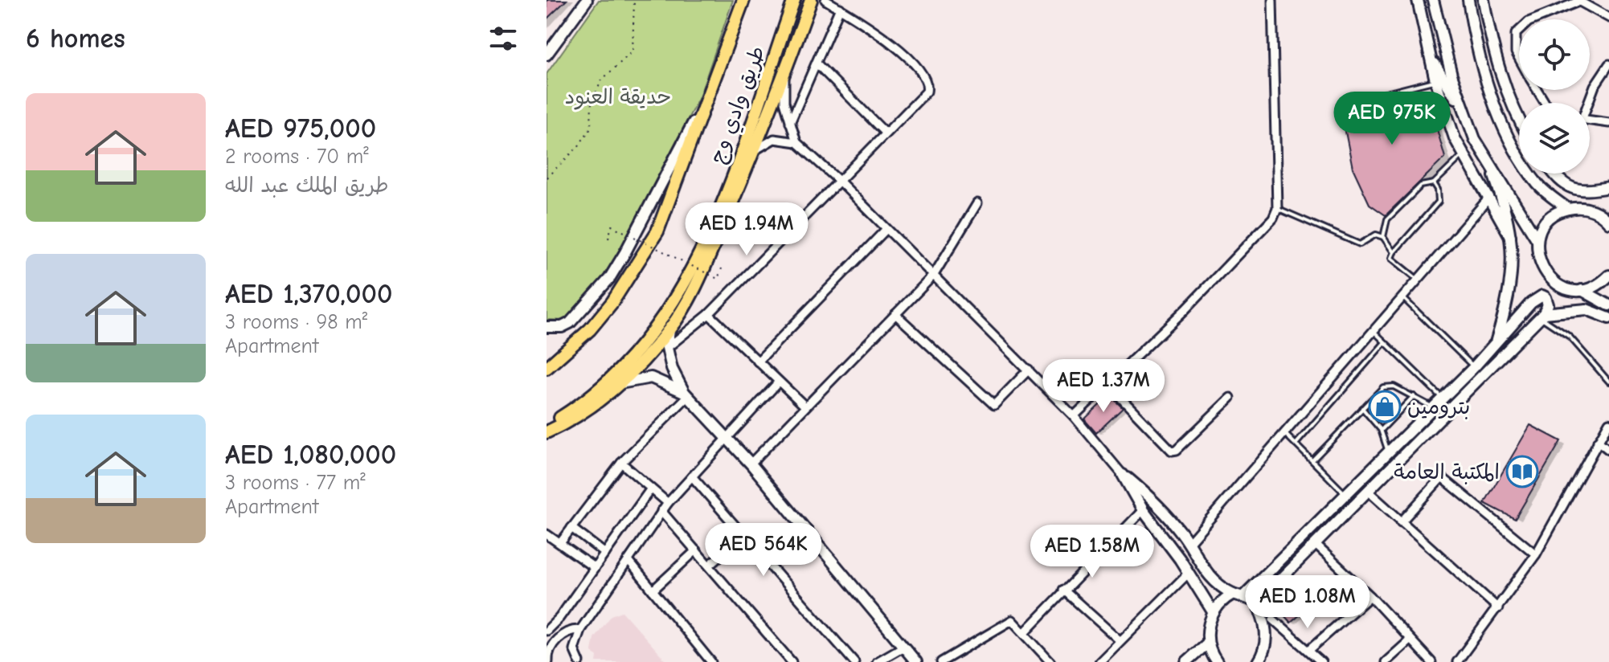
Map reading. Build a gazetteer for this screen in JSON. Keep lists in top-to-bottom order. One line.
{"streets":{"main road":["طريق وادي وج"]},"parks":["حديقة العنود"],"places":{"shop":["بترومين"],"library":["المكتبة العامة"]},"page":{"heading":"6 homes","list":[{"name":"AED 975,000","note":"2 rooms · 70 m² · طريق الملك عبد الله"},{"name":"AED 1,370,000","note":"3 rooms · 98 m² · Apartment"},{"name":"AED 1,080,000","note":"3 rooms · 77 m² · Apartment"}],"price":["AED 975K","AED 1.94M","AED 1.37M","AED 564K","AED 1.58M","AED 1.08M"]}}
